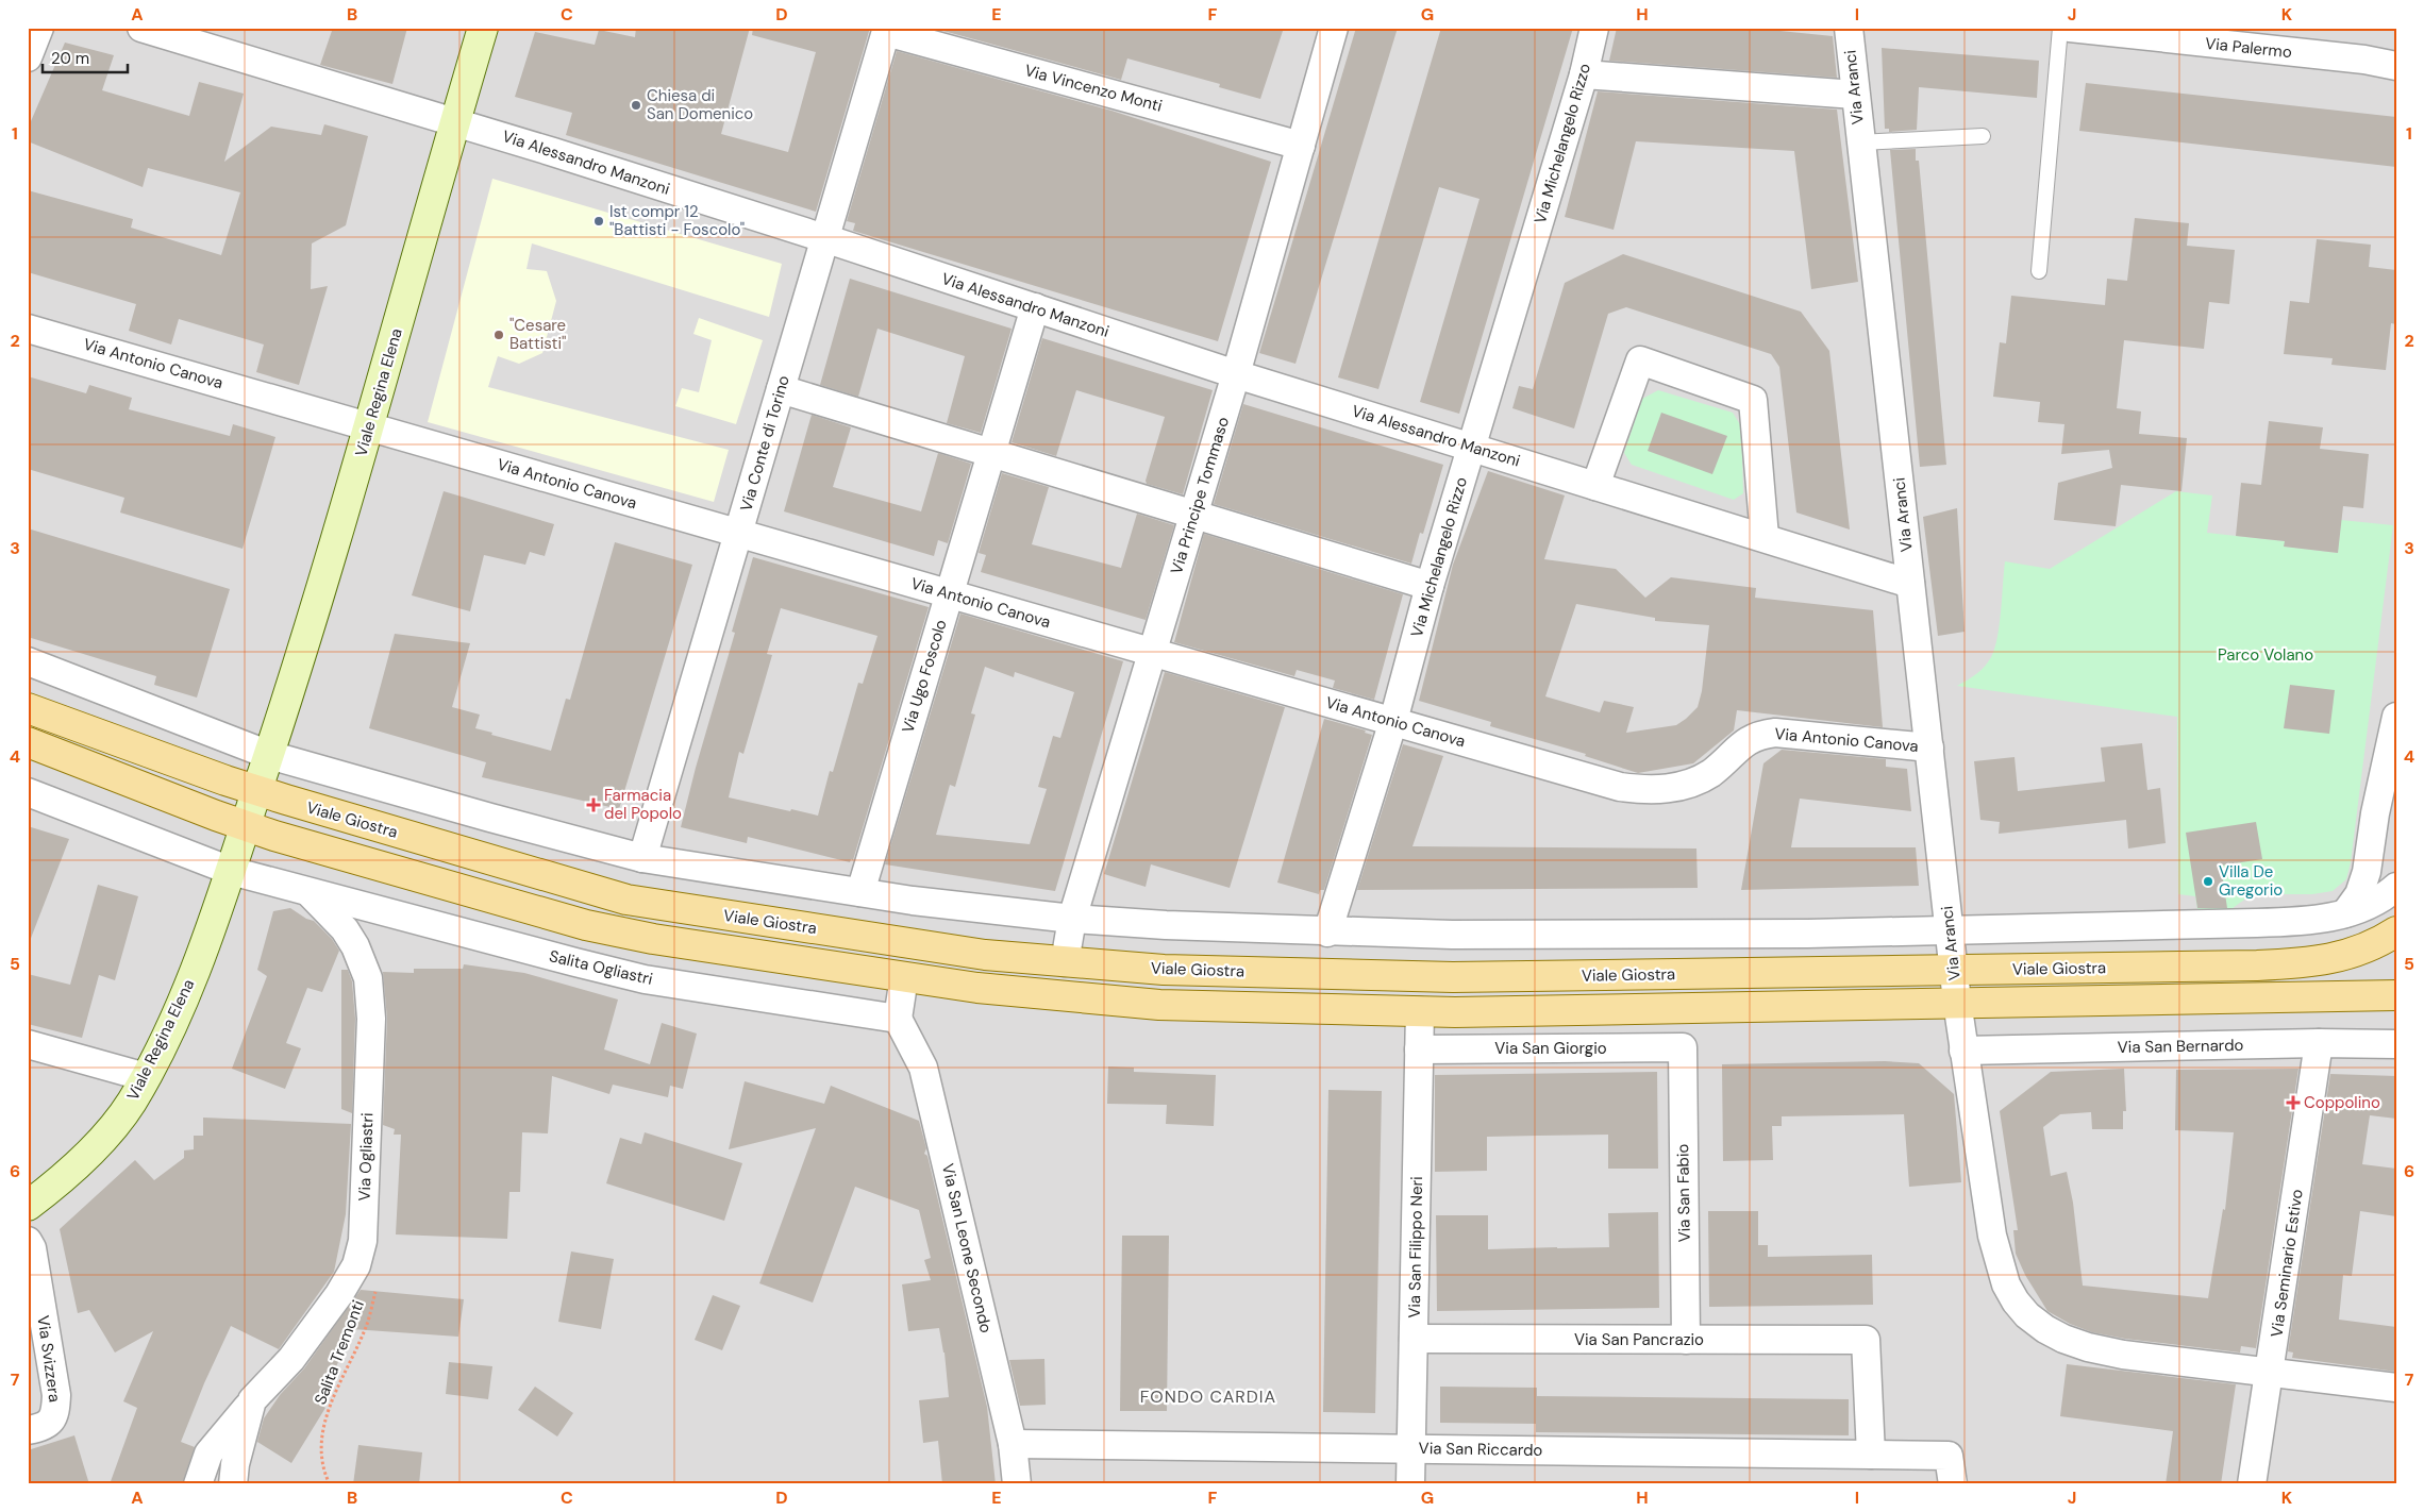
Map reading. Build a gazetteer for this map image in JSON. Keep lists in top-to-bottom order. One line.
{"streets":{"main road":["Viale Regina Elena","Viale Giostra"],"street":["Via Palermo","Via Aranci","Via Vincenzo Monti","Via Michelangelo Rizzo","Via Alessandro Manzoni","Via Antonio Canova","Via Conte di Torino","Via Principe Tommaso","Via Ugo Foscolo","Salita Ogliastri","Via San Bernardo","Via San Giorgio","Via Ogliastri","Via San Fabio","Via San Filippo Neri","Via San Leone Secondo","Via Seminario Estivo","Via San Pancrazio","Via Svizzera","Via San Riccardo"],"path":["Salita Tremonti"]},"crossings":[["Via Aranci","Via Alessandro Manzoni"],["Via Aranci","Via Antonio Canova"],["Via Aranci","Viale Giostra"],["Via Aranci","Via San Bernardo"],["Via Aranci","Via Seminario Estivo"],["Via Vincenzo Monti","Via Conte di Torino"],["Via Vincenzo Monti","Via Principe Tommaso"],["Via Michelangelo Rizzo","Via Alessandro Manzoni"],["Via Michelangelo Rizzo","Via Antonio Canova"],["Via Alessandro Manzoni","Viale Regina Elena"],["Via Alessandro Manzoni","Via Conte di Torino"],["Via Alessandro Manzoni","Via Principe Tommaso"],["Via Alessandro Manzoni","Via Ugo Foscolo"],["Via Antonio Canova","Viale Regina Elena"],["Via Antonio Canova","Via Conte di Torino"],["Via Antonio Canova","Via Principe Tommaso"],["Via Antonio Canova","Via Ugo Foscolo"],["Viale Regina Elena","Viale Giostra"],["Via Principe Tommaso","Viale Giostra"],["Viale Giostra","Via San Filippo Neri"],["Salita Ogliastri","Via Ogliastri"],["Salita Ogliastri","Via San Leone Secondo"],["Via San Bernardo","Via Seminario Estivo"],["Via San Giorgio","Via San Fabio"],["Via San Giorgio","Via San Filippo Neri"],["Via San Fabio","Via San Pancrazio"],["Via San Filippo Neri","Via San Pancrazio"],["Via San Filippo Neri","Via San Riccardo"],["Via San Leone Secondo","Via San Riccardo"],["Via San Pancrazio","Via San Riccardo"]],"districts":["FONDO CARDIA"],"parks":["Parco Volano"],"places":{"other":["Chiesa di San Domenico","Ist compr 12 \"Battisti - Foscolo\"","\"Cesare Battisti\"","Villa De Gregorio"],"health":["Farmacia del Popolo","Coppolino"]},"scale_bar":"20 m","grid":{"columns":["A","B","C","D","E","F","G","H","I","J","K"],"rows":["1","2","3","4","5","6","7"]}}
